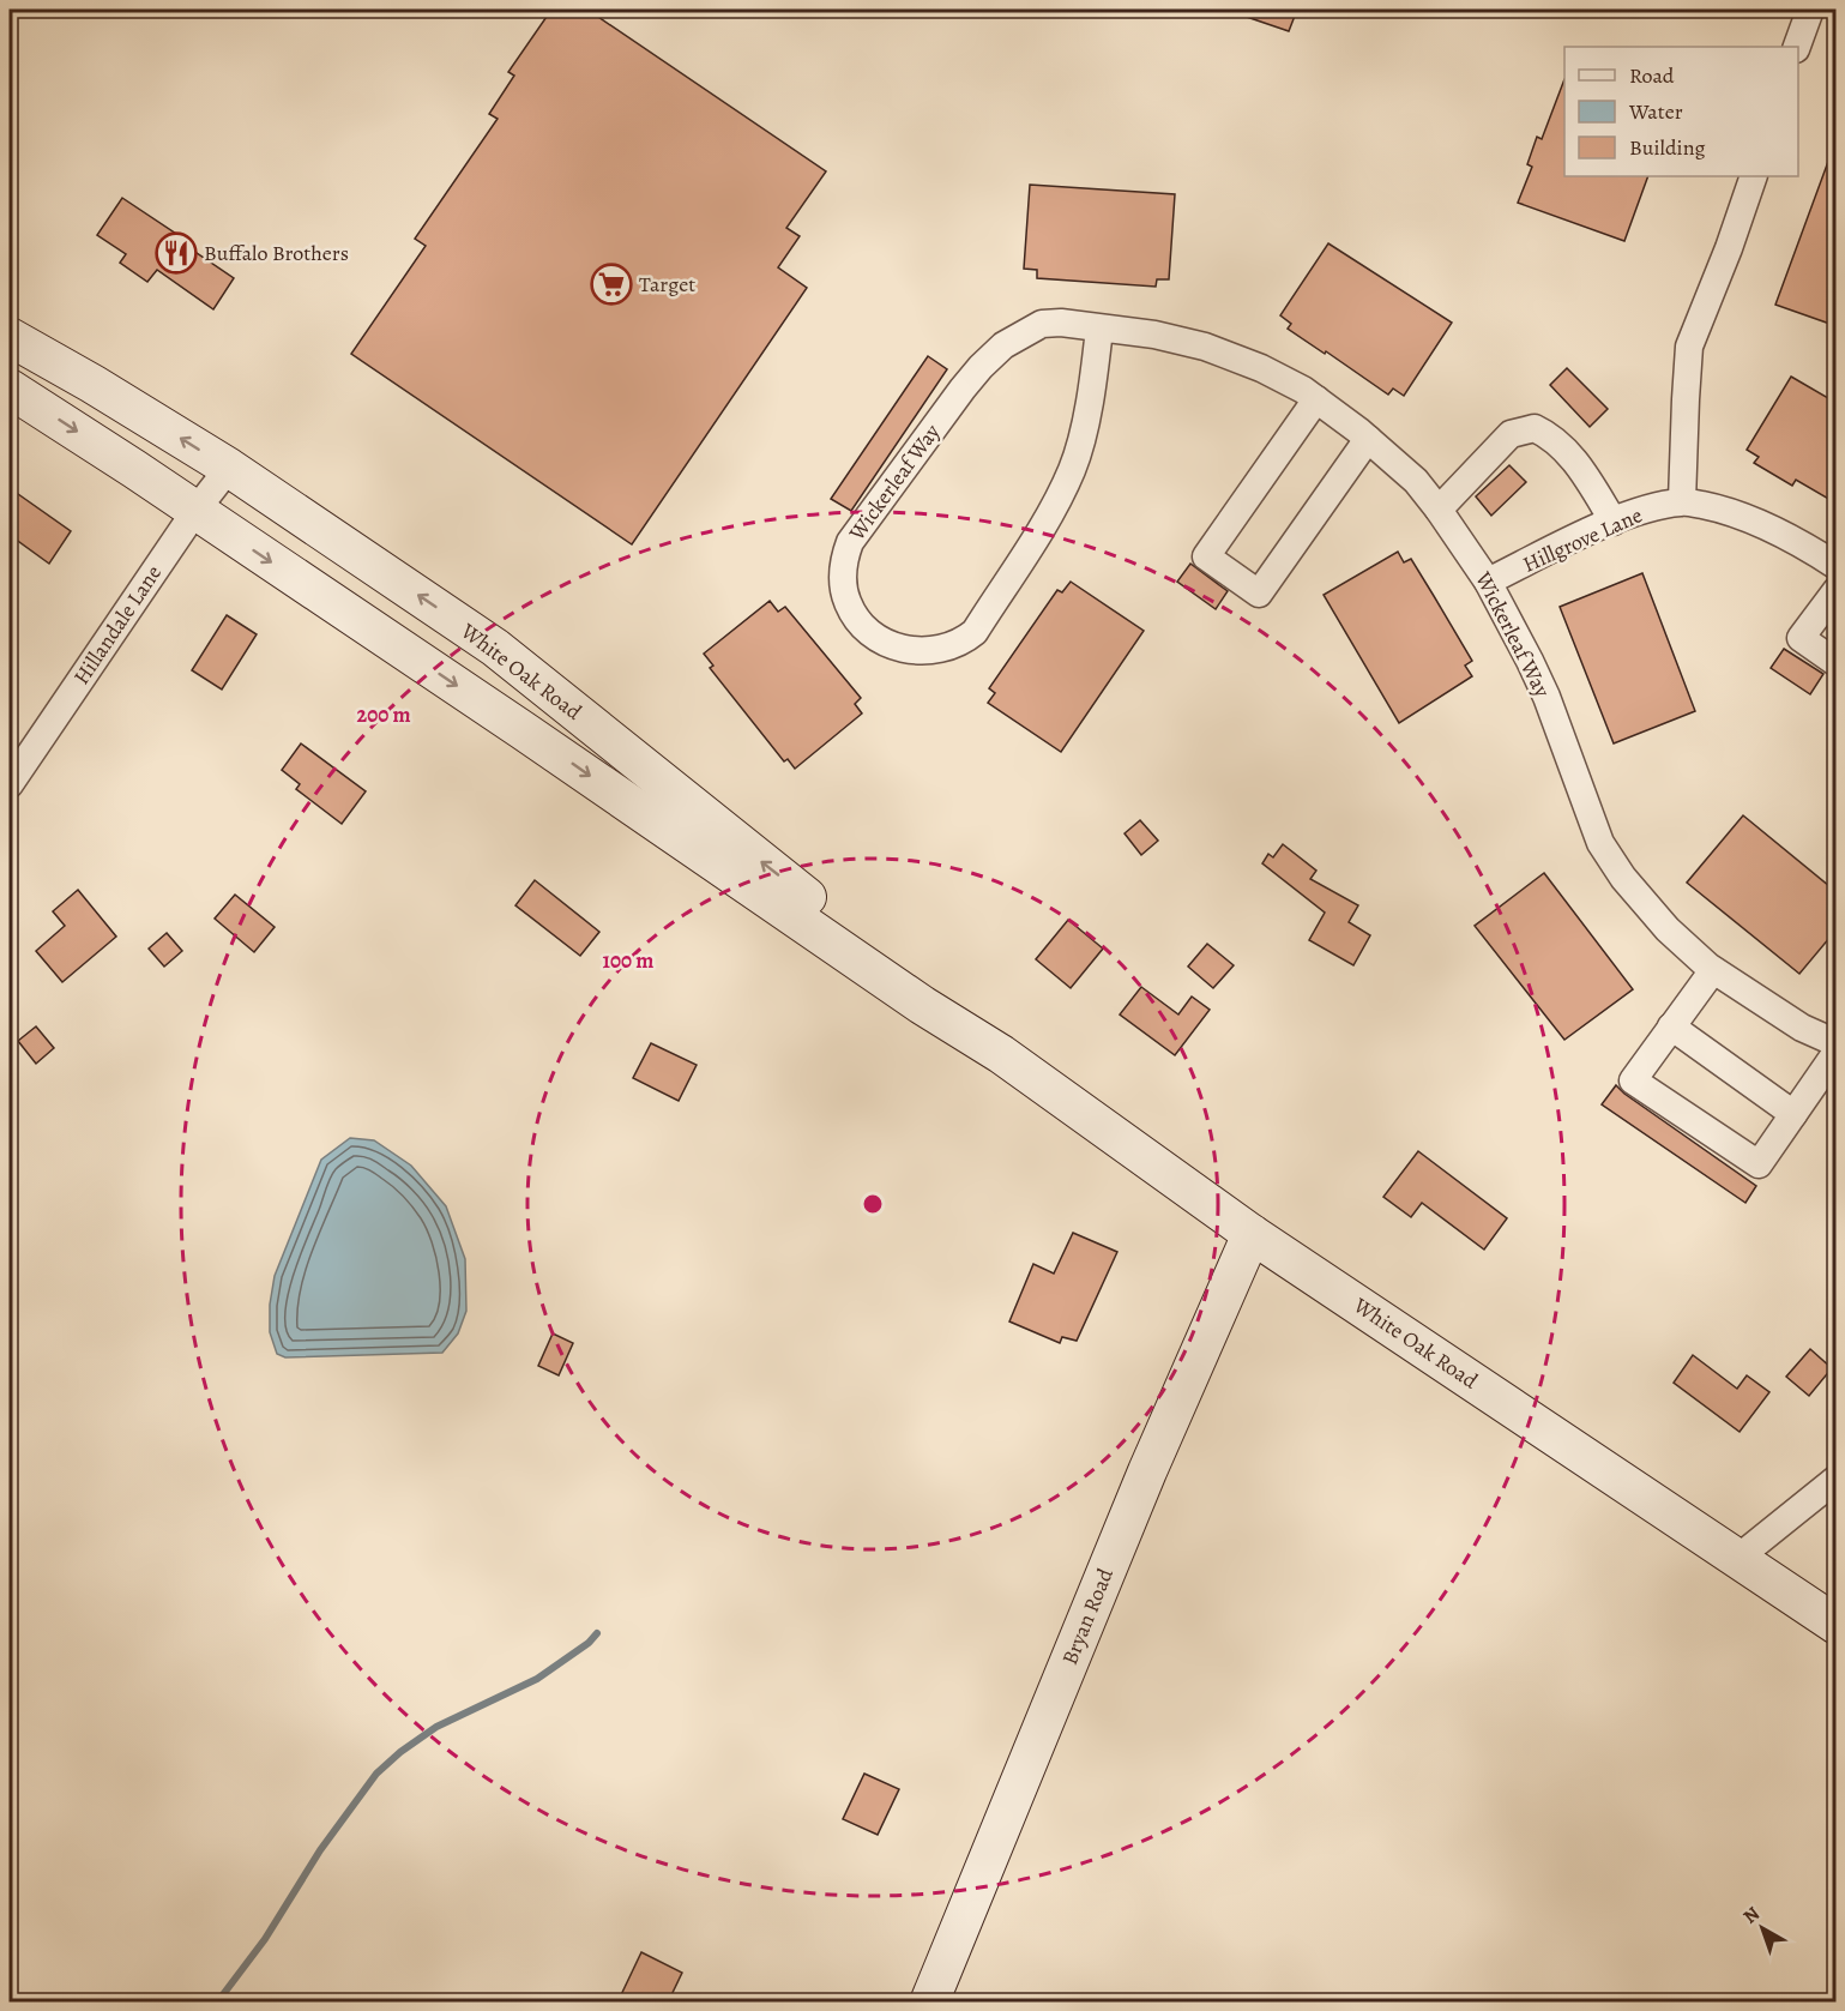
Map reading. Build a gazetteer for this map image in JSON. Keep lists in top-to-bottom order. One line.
{"streets":{"street":["Wickerleaf Way","Hillgrove Lane","Hillandale Lane","White Oak Road","Bryan Road"]},"crossings":[["Wickerleaf Way","Hillgrove Lane"],["Hillandale Lane","White Oak Road"],["White Oak Road","Bryan Road"]],"places":{"restaurant":["Buffalo Brothers"],"supermarket":["Target"]},"legend":["Road","Water","Building"],"north":"top left","rings":["200 m","100 m"]}
